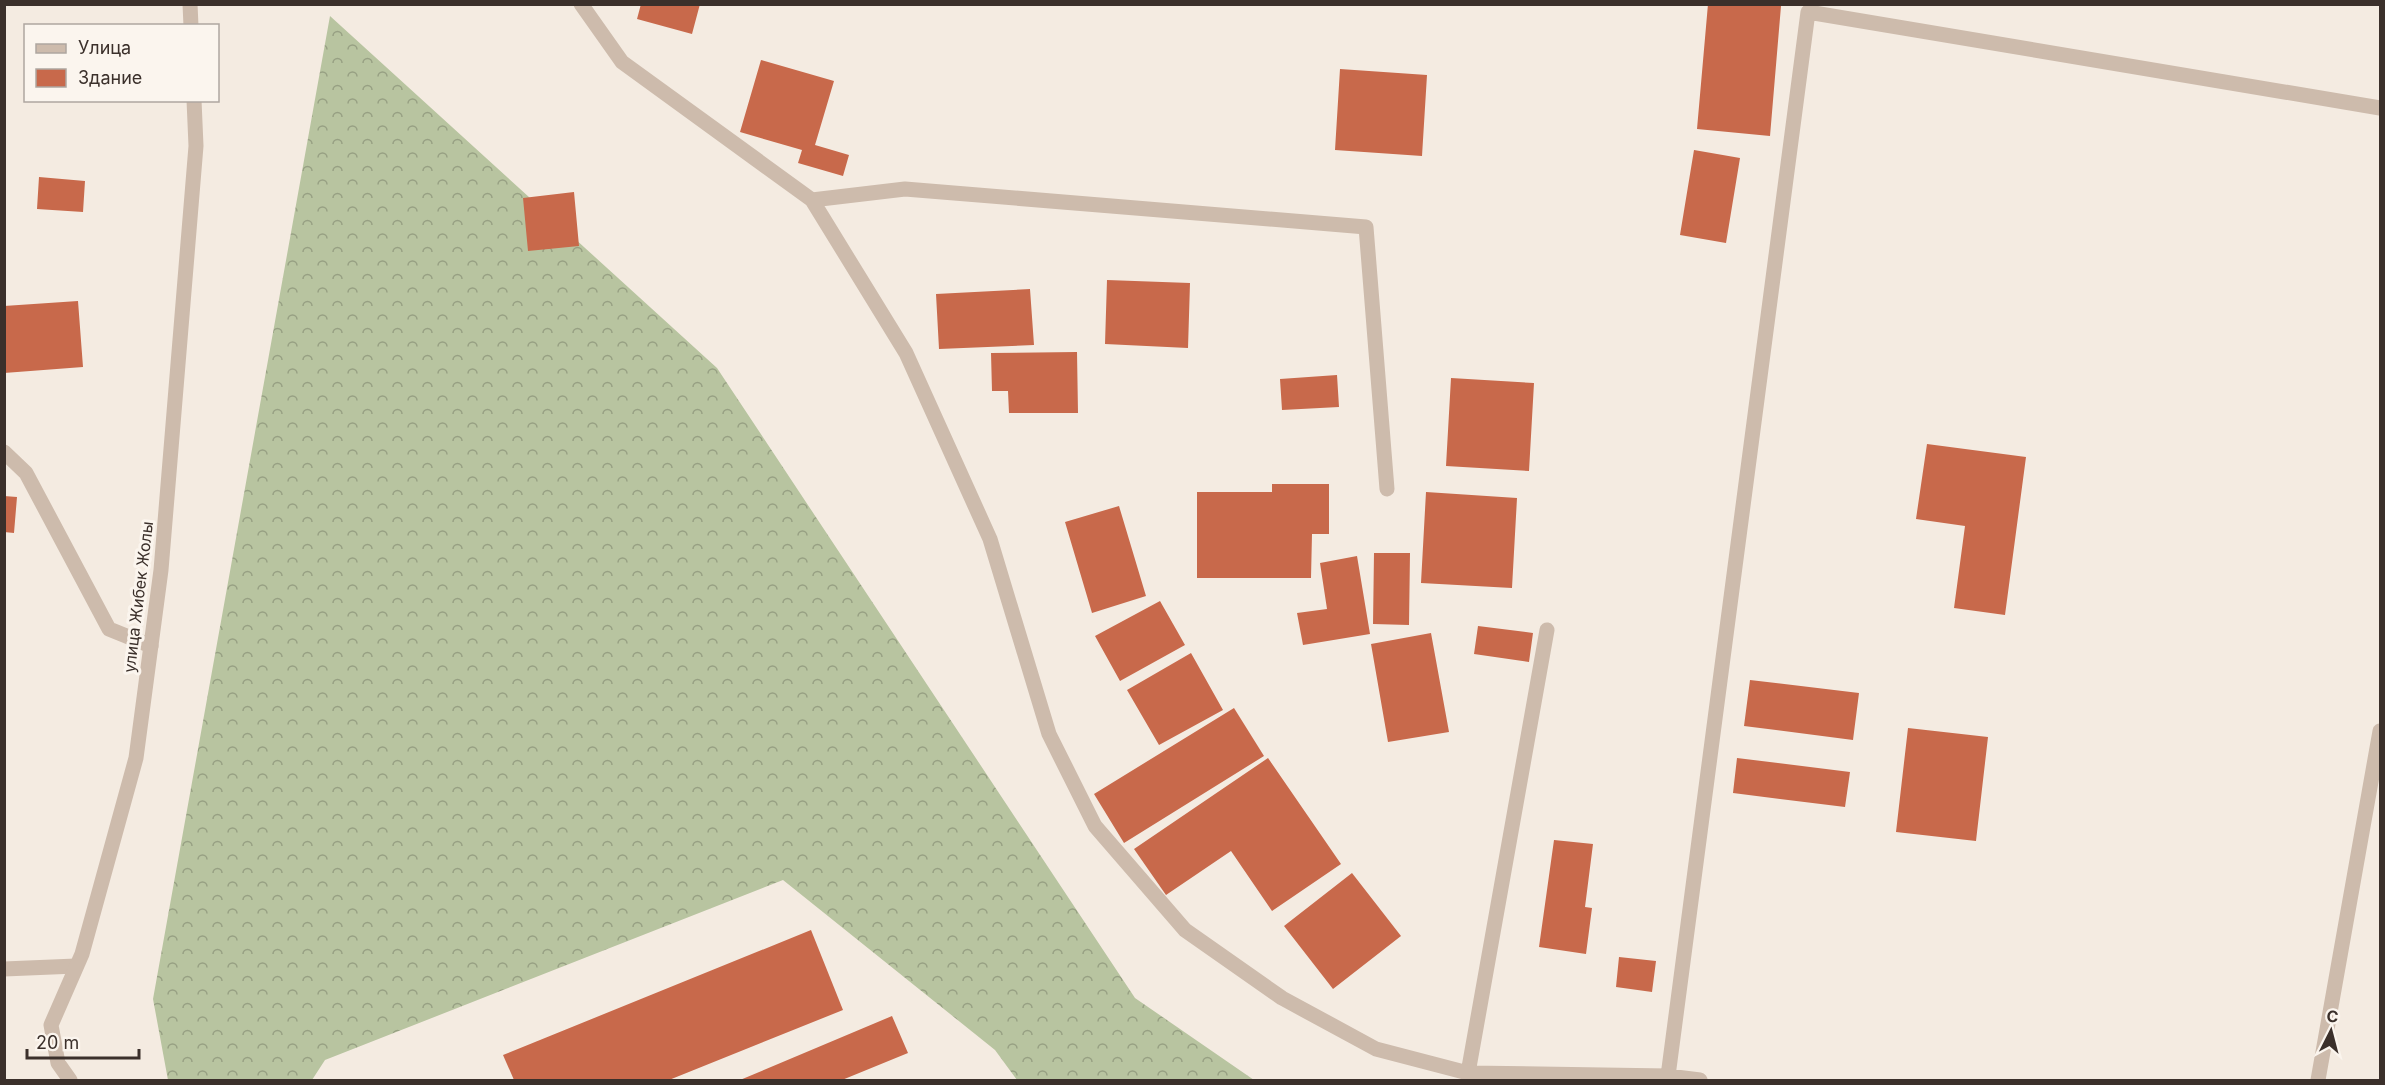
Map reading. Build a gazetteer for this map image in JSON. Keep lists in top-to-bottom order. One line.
{"streets":{"street":["улица Жибек Жолы"]},"legend":["Улица","Здание"],"scale_bar":"20 m","north":"top"}
